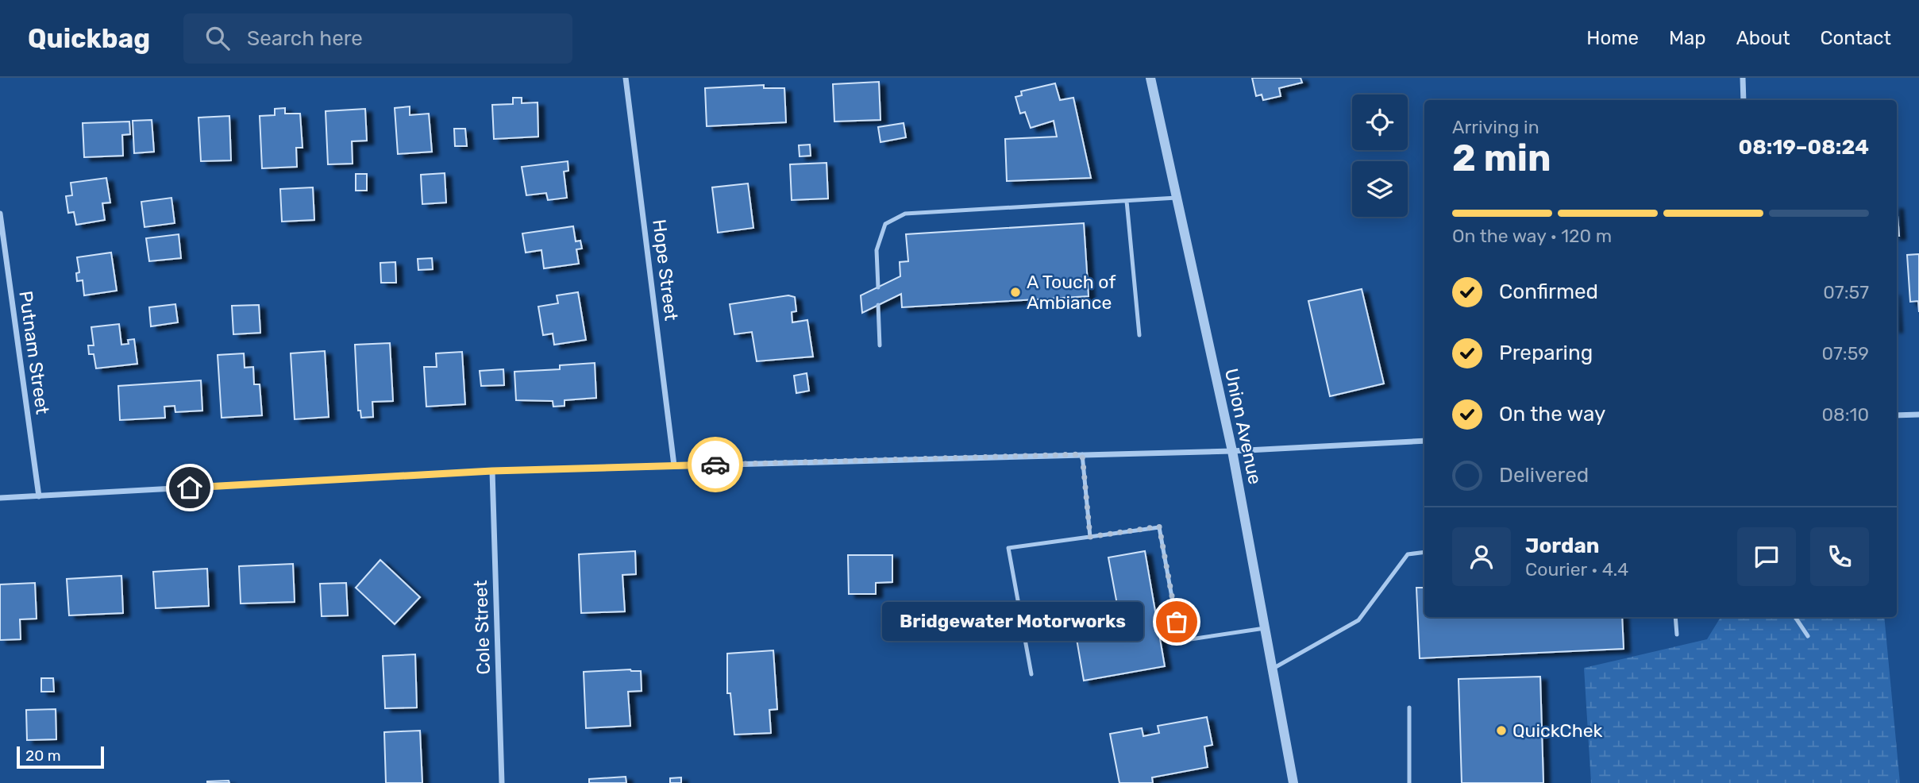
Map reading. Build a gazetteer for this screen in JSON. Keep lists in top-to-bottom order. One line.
{"streets":{"street":["Hope Street","Putnam Street","Union Avenue","Cole Street"]},"places":["A Touch of Ambiance","Bridgewater Motorworks","QuickChek"],"scale_bar":"20 m","page":{"header":"Quickbag","search":"Search here","nav":["Home","Map","About","Contact"],"heading":["2 min","Arriving in","08:19–08:24"],"panel":["Jordan","Courier · 4.4"],"bar":"On the way · 120 m","list":[["Confirmed","07:57"],["Preparing","07:59"],["On the way","08:10"],"Delivered"],"bubble":"Bridgewater Motorworks","scale":"20 m"}}
